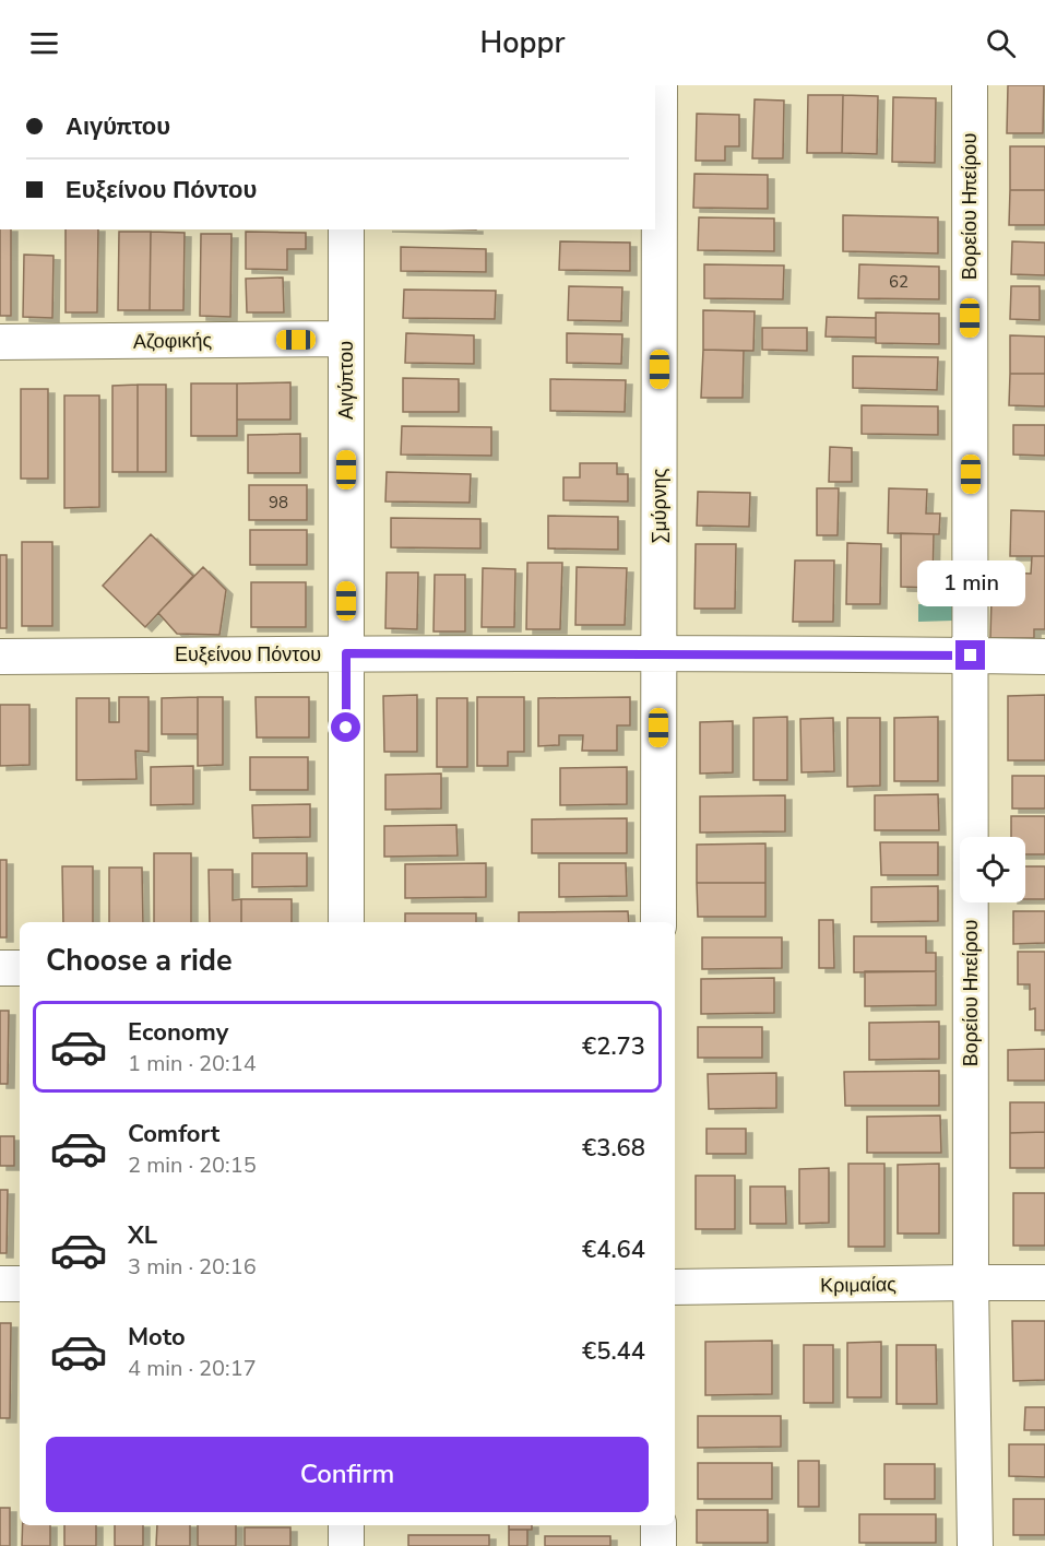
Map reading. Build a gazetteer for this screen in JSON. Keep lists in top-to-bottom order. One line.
{"streets":{"street":["Βορείου Ηπείρου","Αζοφικής","Αιγύπτου","Σμύρνης","Ευξείνου Πόντου","Κριμαίας"]},"crossings":[["Βορείου Ηπείρου","Ευξείνου Πόντου"],["Βορείου Ηπείρου","Κριμαίας"],["Αζοφικής","Αιγύπτου"],["Αιγύπτου","Ευξείνου Πόντου"],["Σμύρνης","Ευξείνου Πόντου"]],"house_numbers":["62","98"],"page":{"header":"Hoppr","banner":["Αιγύπτου","Ευξείνου Πόντου"],"bubble":"1 min","heading":"Choose a ride","list":[{"name":"Economy","note":"1 min · 20:14","value":"€2.73"},{"name":"Comfort","note":"2 min · 20:15","value":"€3.68"},{"name":"XL","note":"3 min · 20:16","value":"€4.64"},{"name":"Moto","note":"4 min · 20:17","value":"€5.44"}],"buttons":"Confirm"}}
